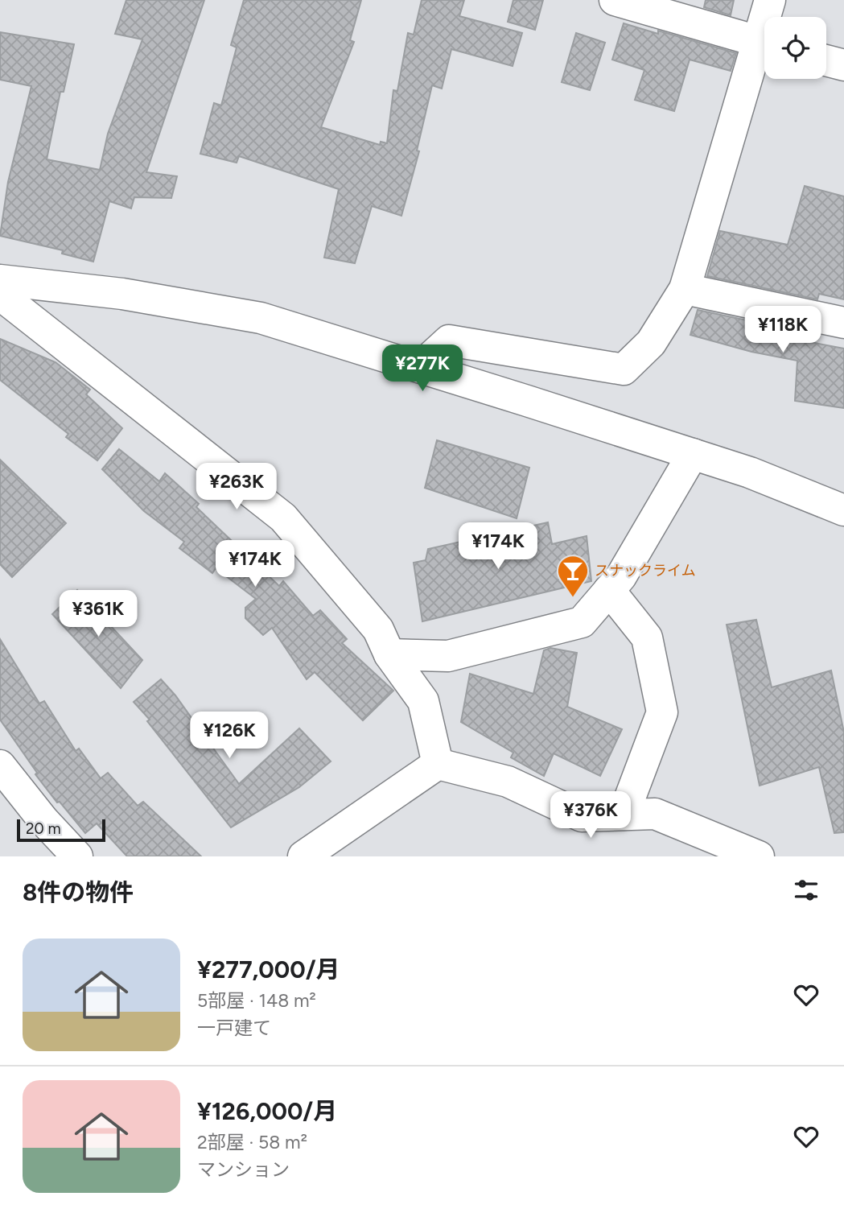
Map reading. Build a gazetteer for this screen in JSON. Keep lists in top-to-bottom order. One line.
{"places":{"bar":["スナックライム"]},"scale_bar":"20 m","page":{"price":["¥118K","¥277K","¥263K","¥174K","¥174K","¥361K","¥126K","¥376K"],"scale":"20 m","heading":"8件の物件","list":[{"name":"¥277,000/月","note":"5部屋 · 148 m² · 一戸建て"},{"name":"¥126,000/月","note":"2部屋 · 58 m² · マンション"}]}}
